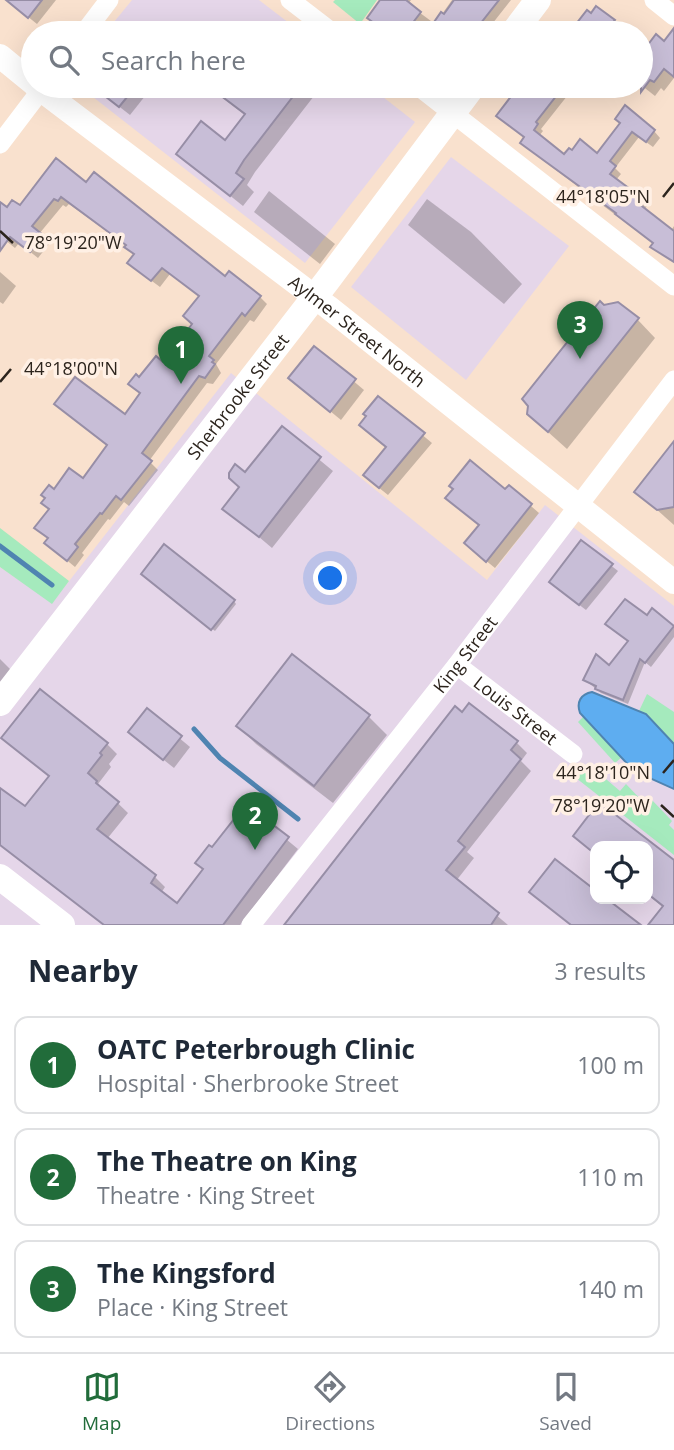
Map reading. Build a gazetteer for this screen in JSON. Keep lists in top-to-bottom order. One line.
{"streets":{"main road":["Sherbrooke Street"],"street":["Aylmer Street North","King Street","Louis Street"]},"crossings":[["Aylmer Street North","Sherbrooke Street"],["Aylmer Street North","King Street"],["King Street","Louis Street"]],"page":{"search":"Search here","pins":["3","1","2"],"heading":["Nearby","3 results"],"list":[{"mark":"1","name":"OATC Peterbrough Clinic","note":"Hospital · Sherbrooke Street","value":"100 m"},{"mark":"2","name":"The Theatre on King","note":"Theatre · King Street","value":"110 m"},{"mark":"3","name":"The Kingsford","note":"Place · King Street","value":"140 m"}],"nav":["Map","Directions","Saved"]},"coordinates":["44°18'05\"N","78°19'20\"W","44°18'00\"N","44°18'10\"N"]}
